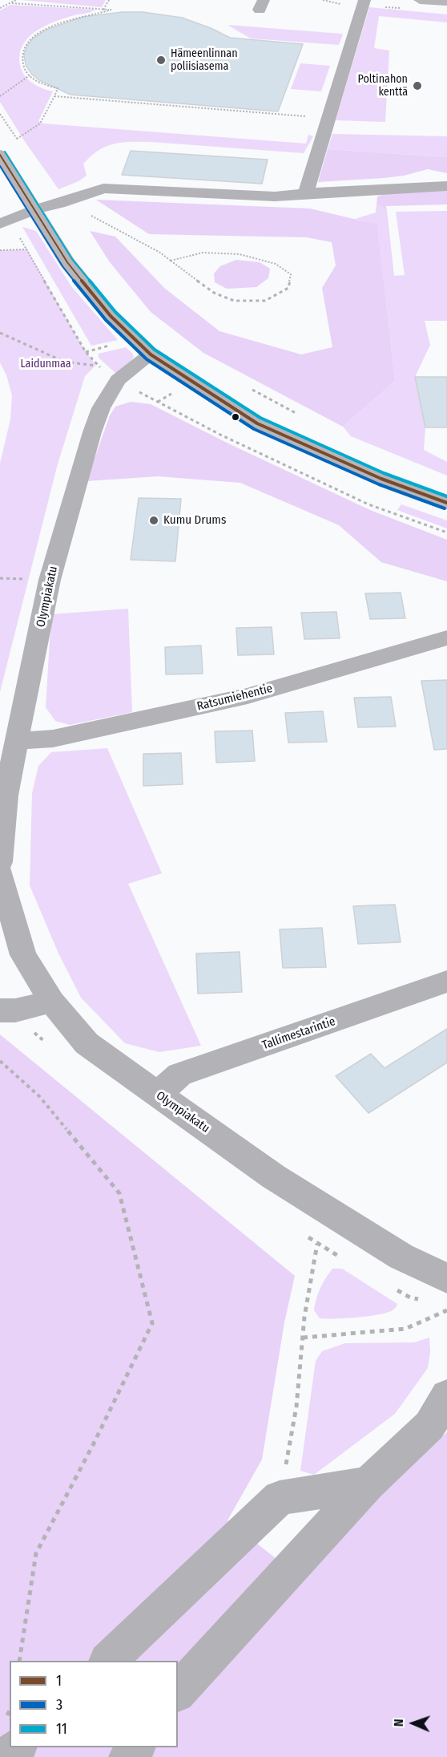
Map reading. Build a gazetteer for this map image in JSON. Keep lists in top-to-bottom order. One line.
{"streets":{"street":["Olympiakatu","Ratsumiehentie","Tallimestarintie"]},"crossings":[["Olympiakatu","Ratsumiehentie"],["Olympiakatu","Tallimestarintie"]],"parks":["Laidunmaa"],"places":["Hämeenlinnan poliisiasema","Poltinahon kenttä","Kumu Drums"],"lines":["transit line 11","transit line 1","transit line 3"],"legend":["1","3","11"],"north":"left"}
